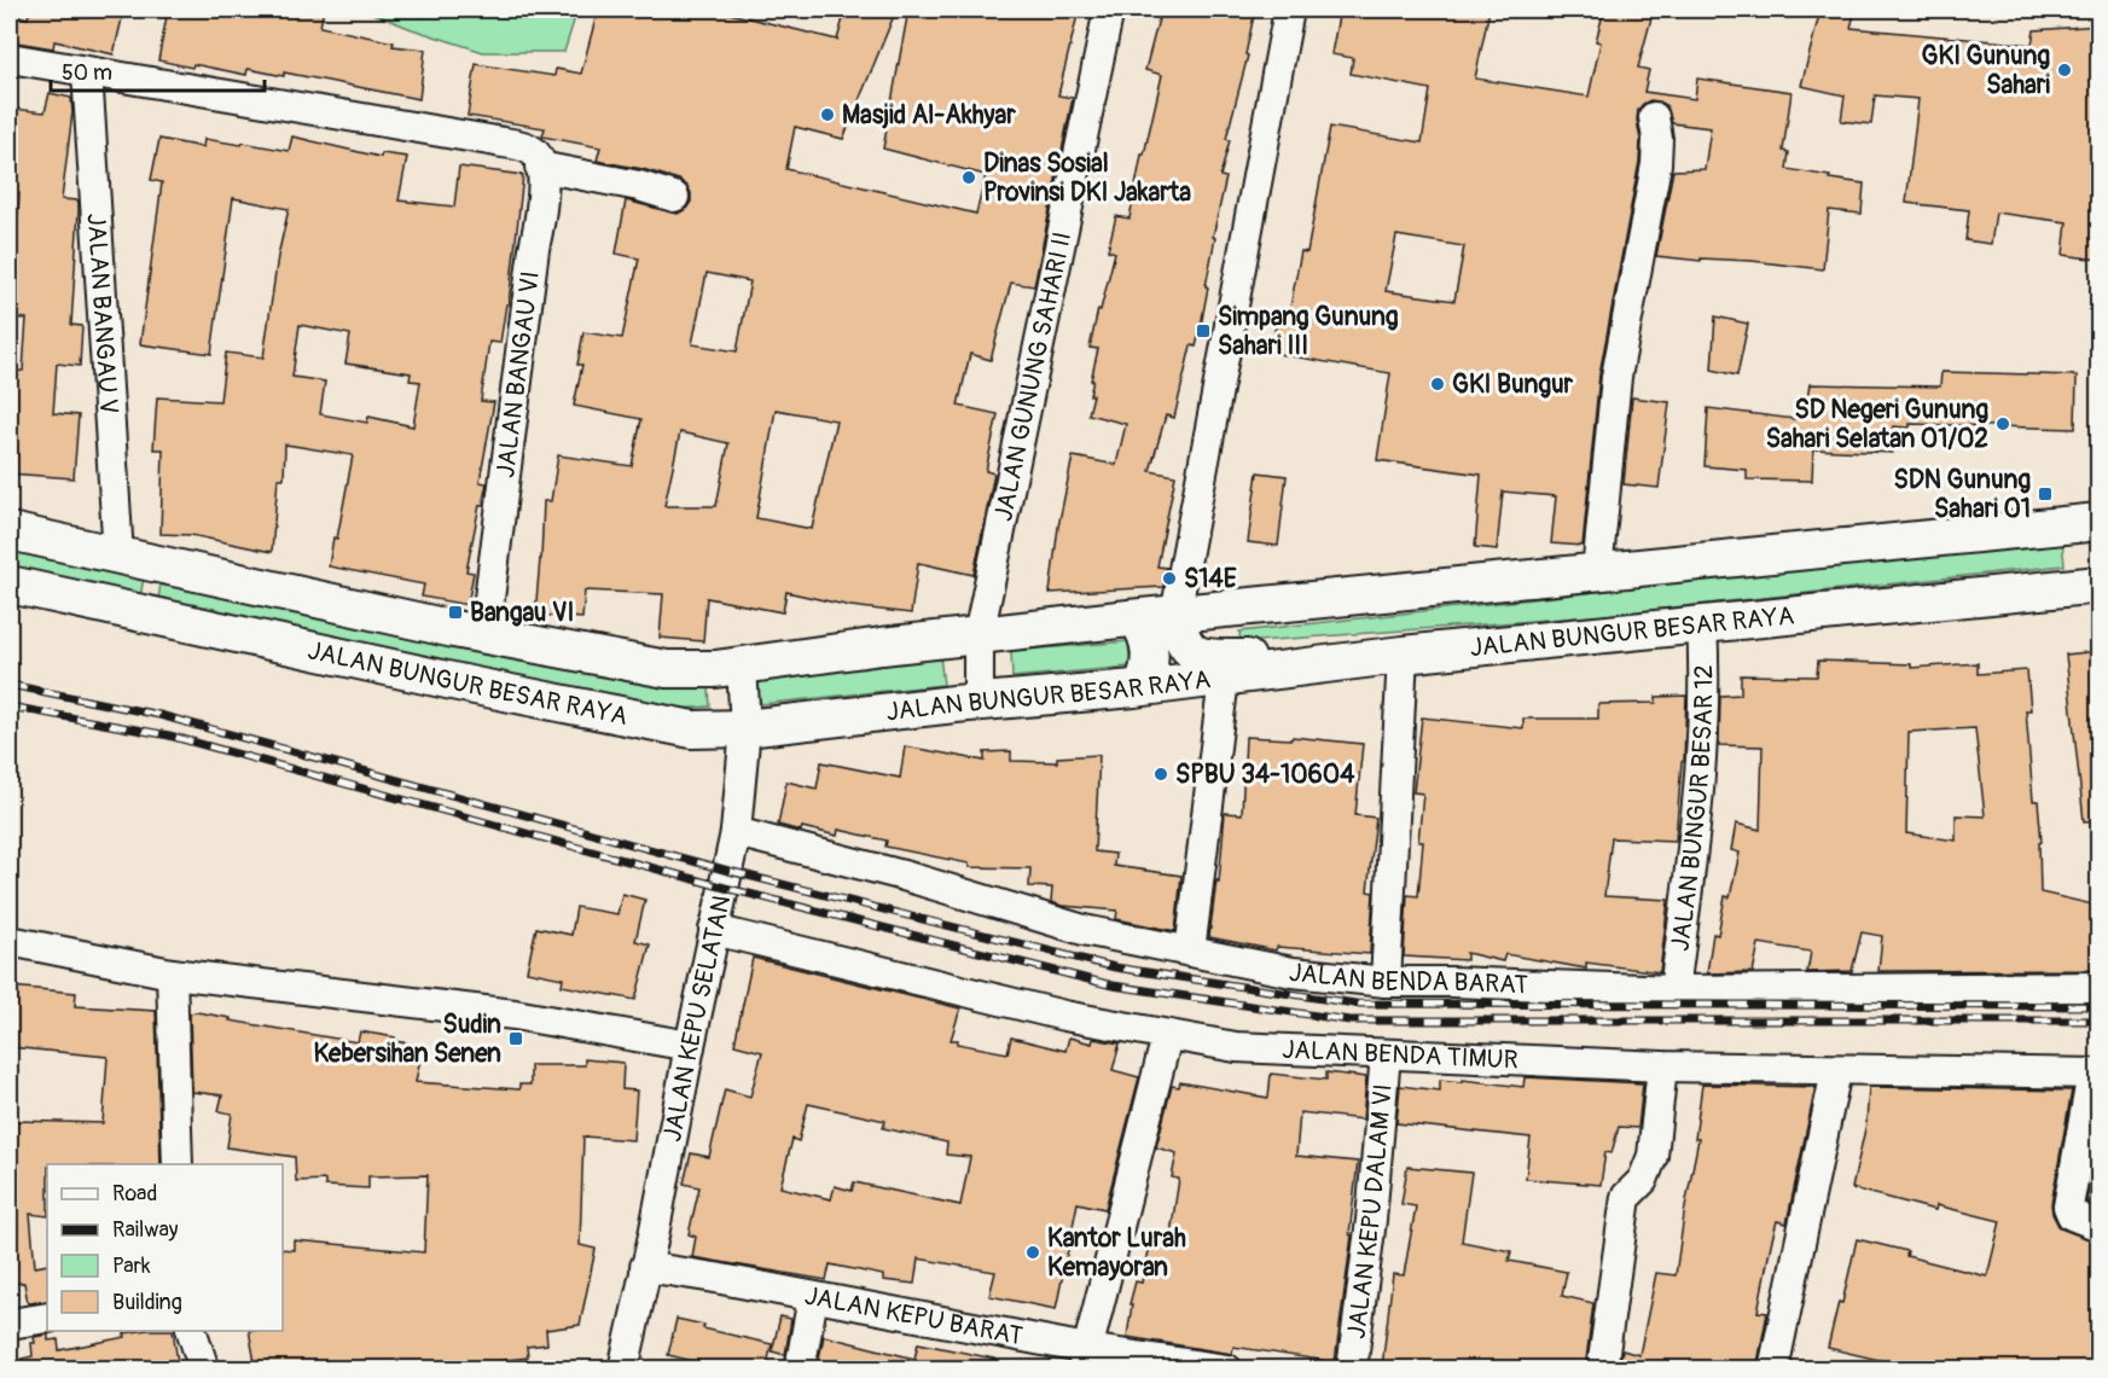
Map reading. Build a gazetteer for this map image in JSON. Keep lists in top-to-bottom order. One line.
{"streets":{"main road":["JALAN BUNGUR BESAR RAYA"],"street":["JALAN BANGAU V","JALAN BANGAU VI","JALAN GUNUNG SAHARI II","JALAN BUNGUR BESAR 12","JALAN BENDA BARAT","JALAN KEPU SELATAN","JALAN BENDA TIMUR","JALAN KEPU DALAM VI","JALAN KEPU BARAT"]},"crossings":[["JALAN BANGAU V","JALAN BUNGUR BESAR RAYA"],["JALAN BANGAU VI","JALAN BUNGUR BESAR RAYA"],["JALAN GUNUNG SAHARI II","JALAN BUNGUR BESAR RAYA"],["JALAN BUNGUR BESAR RAYA","JALAN BUNGUR BESAR 12"],["JALAN BUNGUR BESAR RAYA","JALAN KEPU SELATAN"],["JALAN BUNGUR BESAR 12","JALAN BENDA BARAT"],["JALAN BENDA BARAT","JALAN KEPU SELATAN"],["JALAN KEPU SELATAN","JALAN BENDA TIMUR"],["JALAN KEPU SELATAN","JALAN KEPU BARAT"],["JALAN BENDA TIMUR","JALAN KEPU DALAM VI"]],"places":{"other":["GKI Gunung Sahari","Masjid Al-Akhyar","Dinas Sosial Provinsi DKI Jakarta","GKI Bungur","SD Negeri Gunung Sahari Selatan 01/02","S14E","SPBU 34-10604","Kantor Lurah Kemayoran"],"transit":["Simpang Gunung Sahari III","SDN Gunung Sahari 01","Bangau VI","Sudin Kebersihan Senen"]},"legend":["Road","Railway","Park","Building"],"scale_bar":"50 m"}
